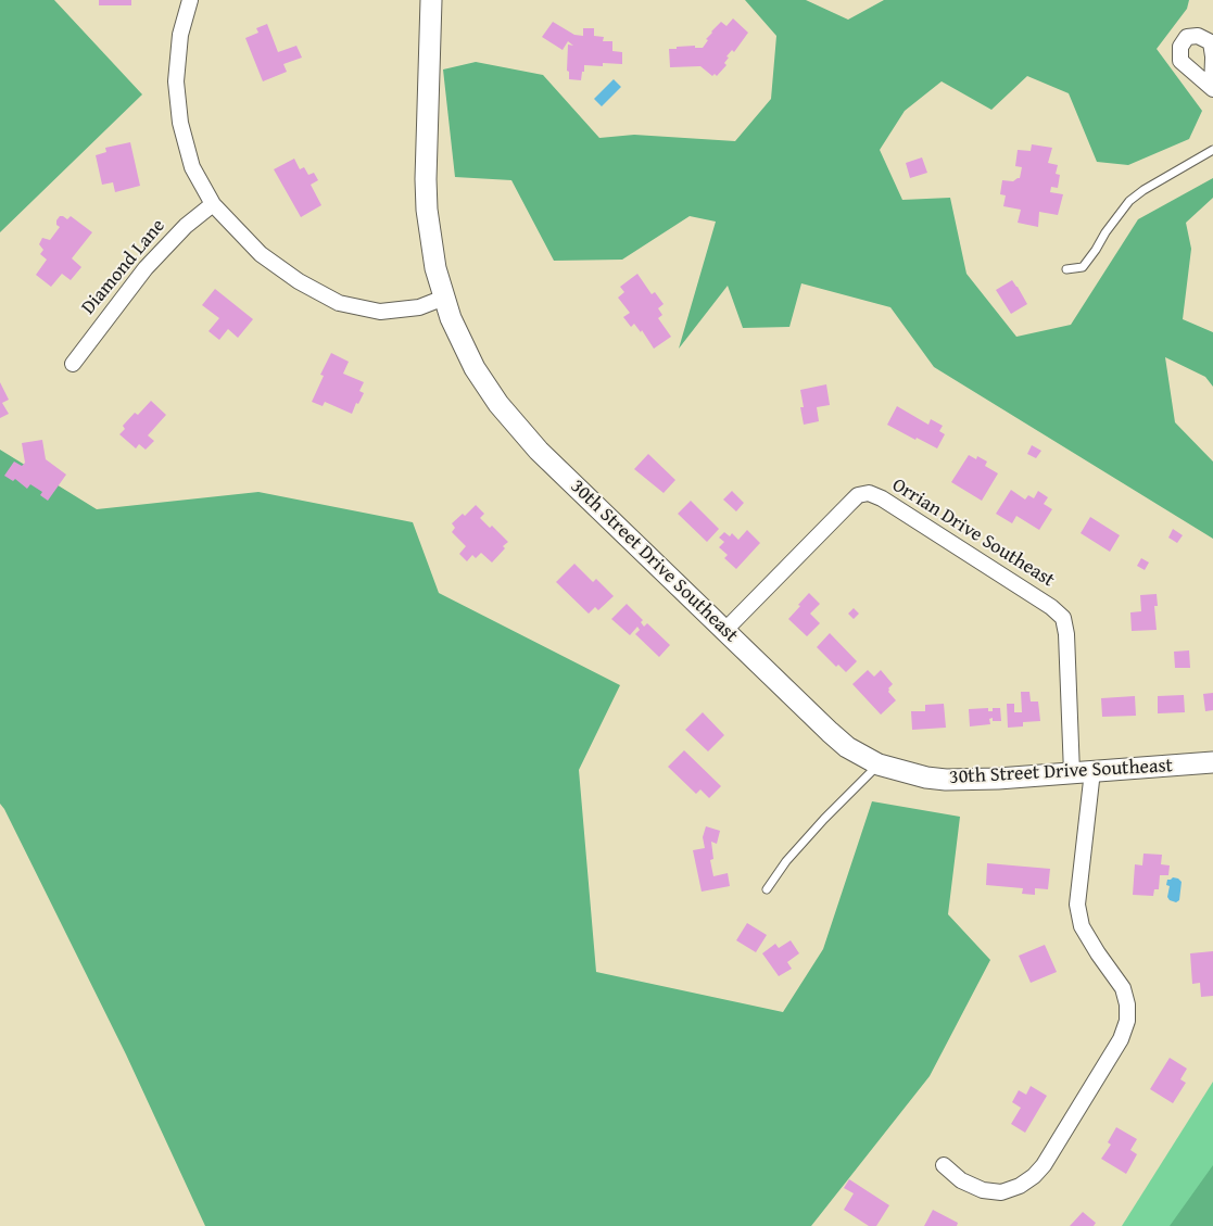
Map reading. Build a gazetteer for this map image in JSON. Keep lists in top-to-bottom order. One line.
{"streets":{"main road":["30th Street Drive Southeast"],"street":["Diamond Lane","Orrian Drive Southeast"]},"crossings":[["Orrian Drive Southeast","30th Street Drive Southeast"]]}
